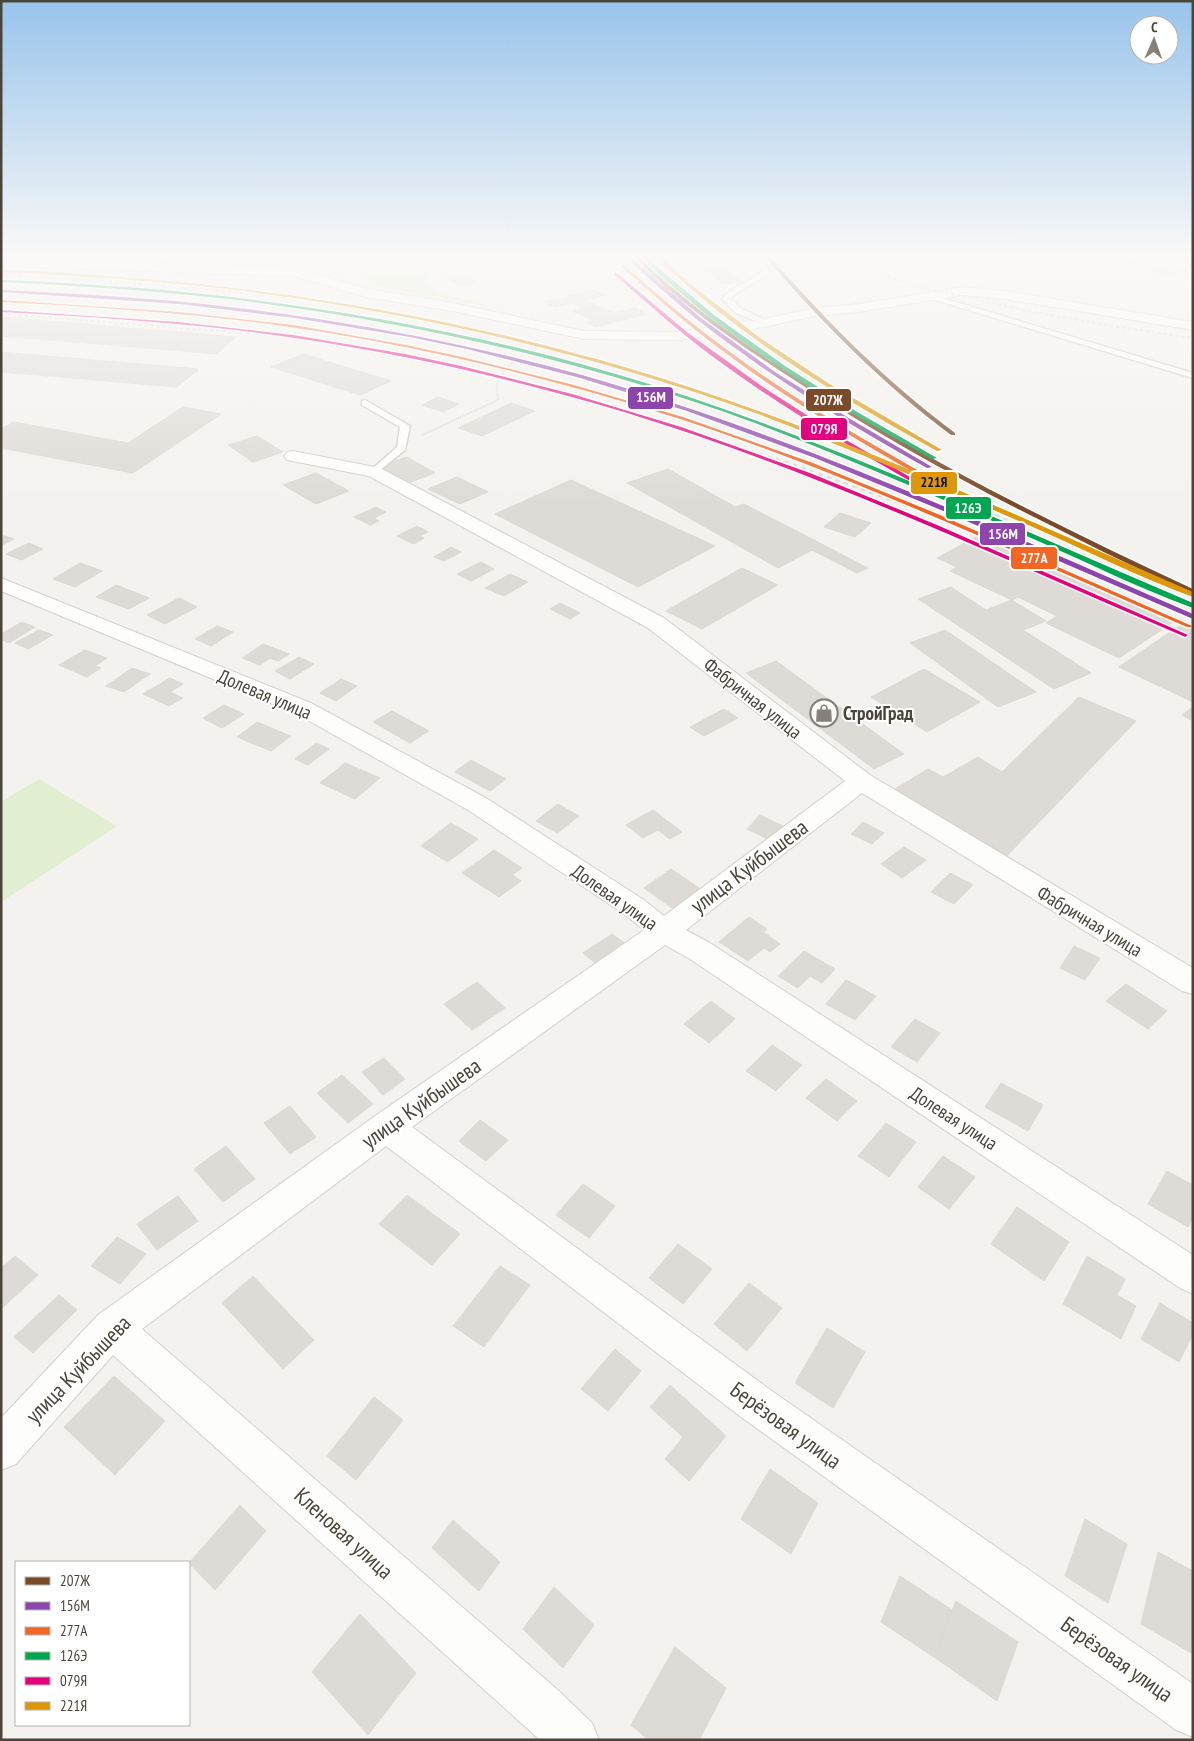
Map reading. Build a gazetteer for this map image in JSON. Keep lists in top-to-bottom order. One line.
{"streets":{"street":["Долевая улица","Фабричная улица","улица Куйбышева","Берёзовая улица","Кленовая улица"]},"crossings":[["Долевая улица","улица Куйбышева"],["Фабричная улица","улица Куйбышева"],["улица Куйбышева","Берёзовая улица"],["улица Куйбышева","Кленовая улица"]],"places":{"shop":["СтройГрад"]},"lines":["transit line 207Ж","transit line 156М","transit line 277А","transit line 126Э","transit line 079Я","transit line 221Я"],"legend":["207Ж","156М","277А","126Э","079Я","221Я"],"north":"top"}
